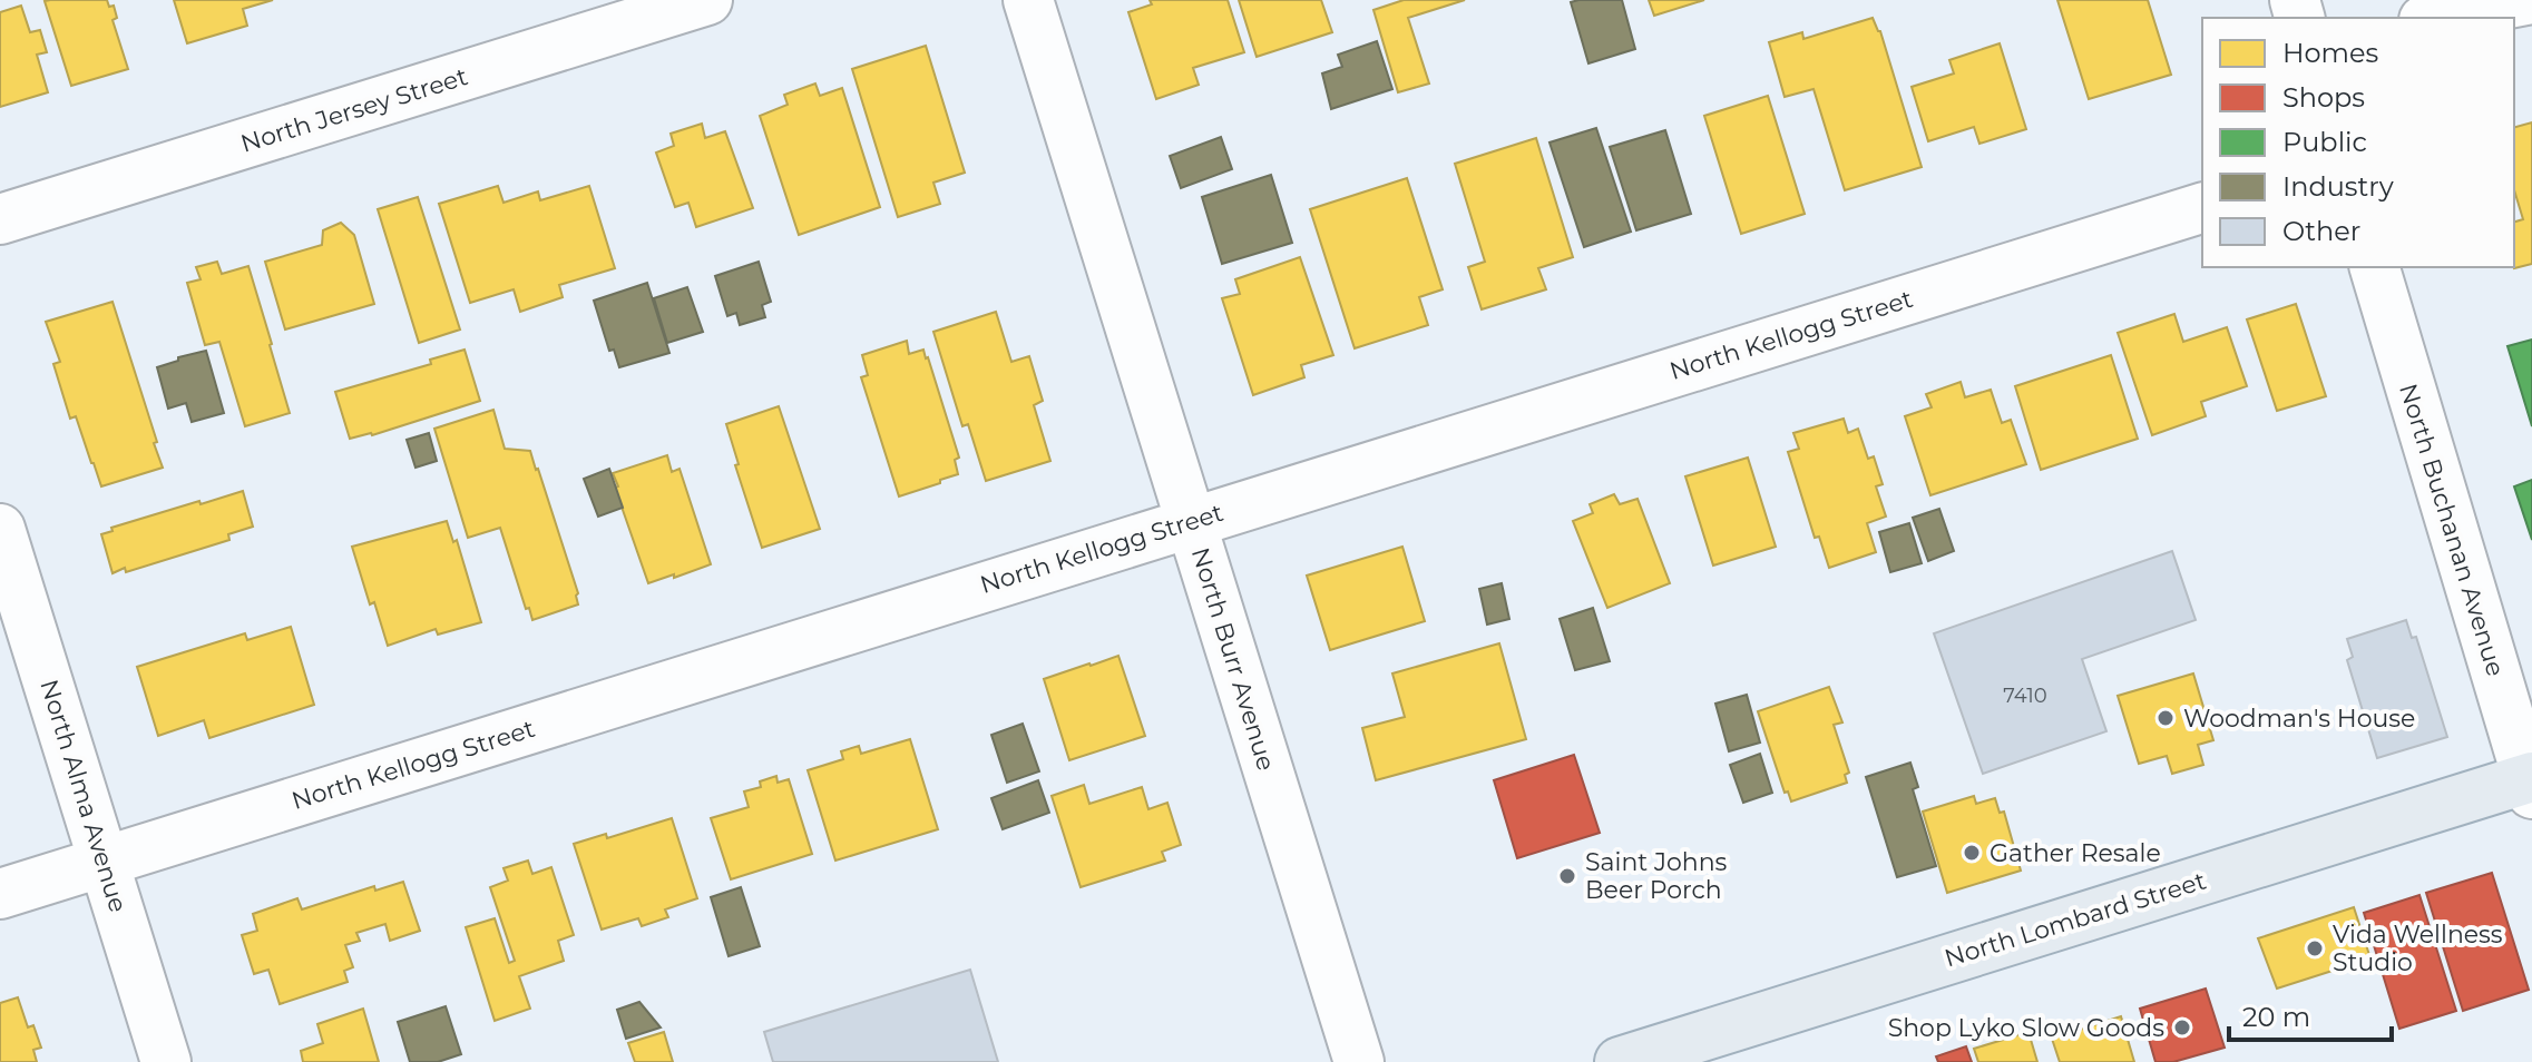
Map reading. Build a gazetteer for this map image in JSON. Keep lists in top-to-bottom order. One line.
{"streets":{"main road":["North Lombard Street"],"street":["North Jersey Street","North Kellogg Street","North Buchanan Avenue","North Burr Avenue","North Alma Avenue"]},"crossings":[["North Kellogg Street","North Burr Avenue"],["North Kellogg Street","North Alma Avenue"],["North Buchanan Avenue","North Lombard Street"]],"places":["Woodman's House","Gather Resale","Saint Johns Beer Porch","Vida Wellness Studio","Shop Lyko Slow Goods"],"house_numbers":["7410"],"legend":["Homes","Shops","Public","Industry","Other"],"scale_bar":"20 m"}
